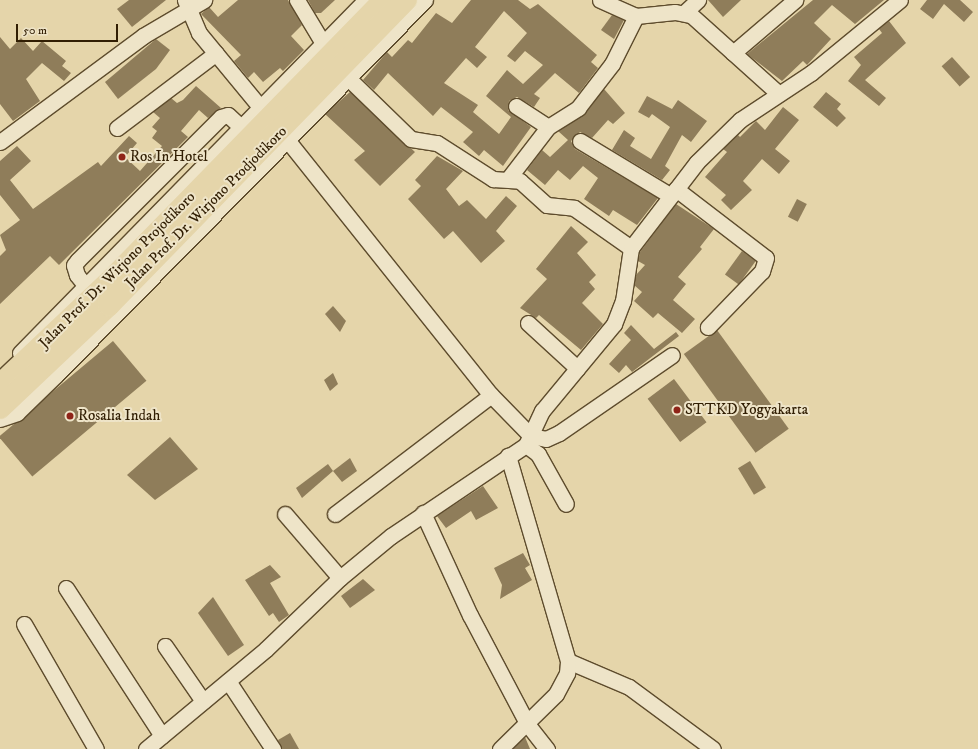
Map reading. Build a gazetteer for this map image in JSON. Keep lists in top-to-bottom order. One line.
{"streets":{"highway":["Jalan Prof. Dr. Wirjono Prodjodikoro","Jalan Prof. Dr. Wirjono Projodikoro"]},"places":["Ros In Hotel","STTKD Yogyakarta","Rosalia Indah"],"scale_bar":"50 m"}
